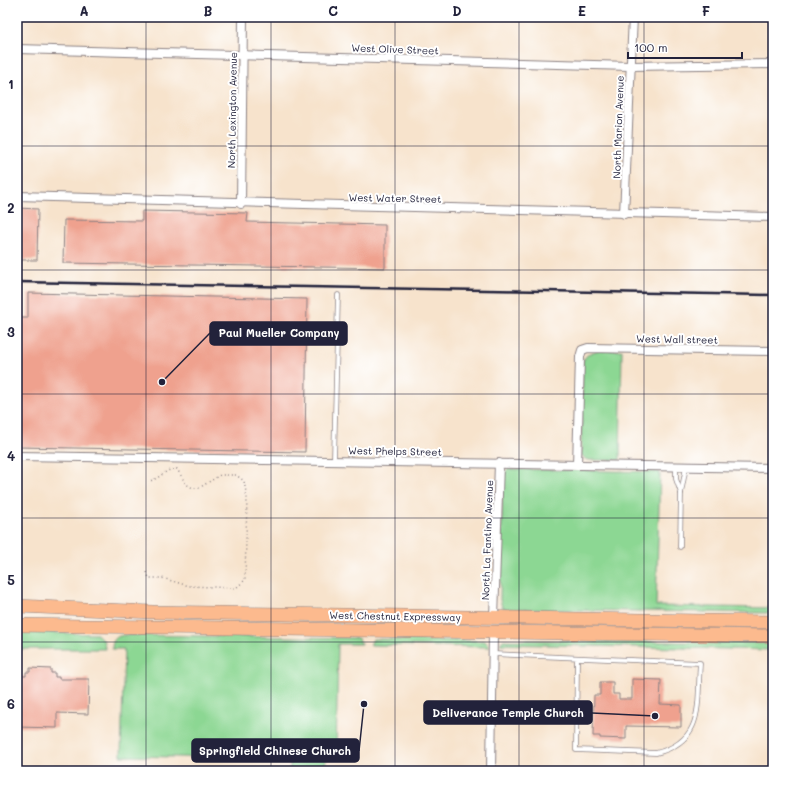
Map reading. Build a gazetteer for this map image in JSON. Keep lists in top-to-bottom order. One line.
{"streets":{"main road":["West Chestnut Expressway"],"street":["West Olive Street","North Lexington Avenue","North Marion Avenue","West Water Street","West Wall street","West Phelps Street","North La Fantino Avenue"]},"crossings":[["West Olive Street","North Lexington Avenue"],["West Olive Street","North Marion Avenue"],["North Lexington Avenue","West Water Street"],["North Marion Avenue","West Water Street"],["West Wall street","West Phelps Street"],["West Phelps Street","North La Fantino Avenue"],["North La Fantino Avenue","West Chestnut Expressway"]],"places":["Paul Mueller Company","Springfield Chinese Church","Deliverance Temple Church"],"scale_bar":"100 m","grid":{"columns":["A","B","C","D","E","F"],"rows":["1","2","3","4","5","6"]}}
